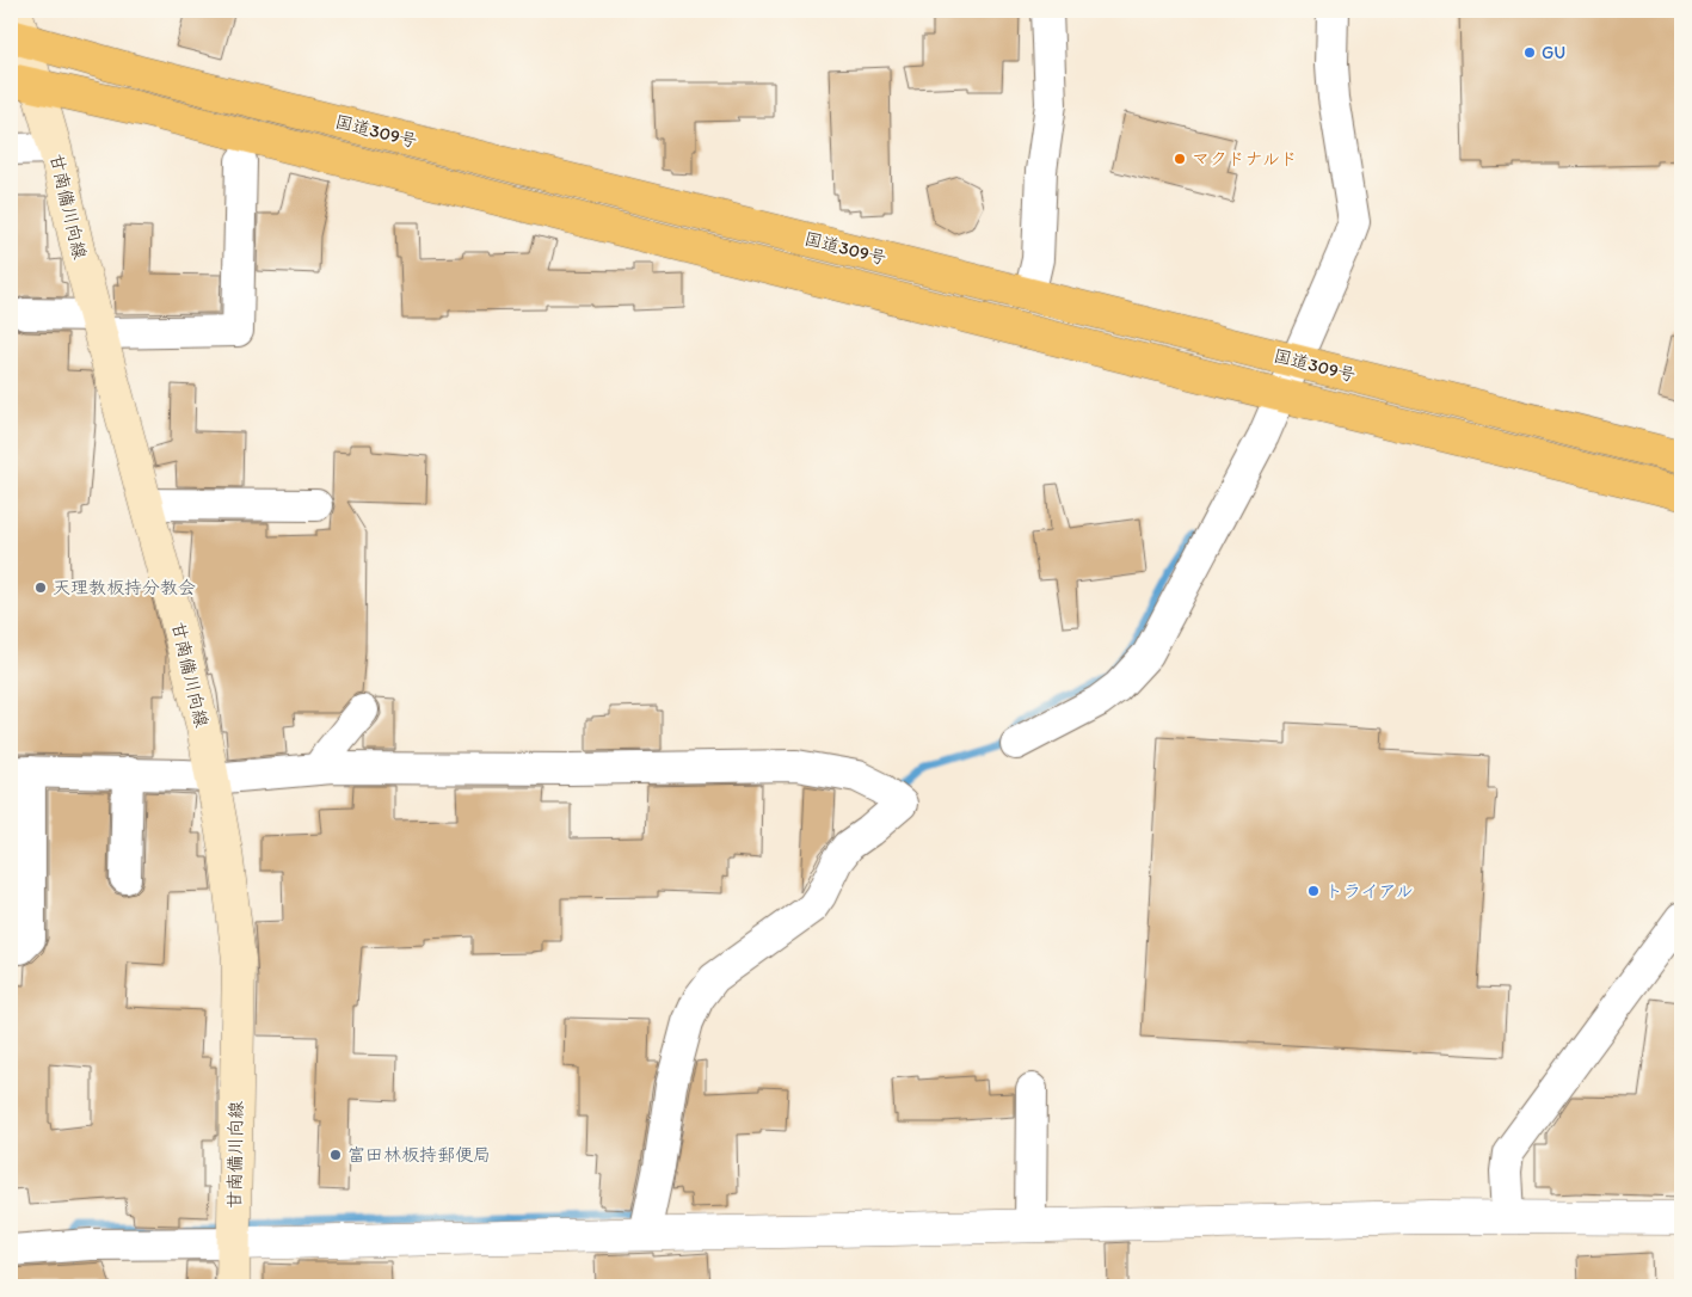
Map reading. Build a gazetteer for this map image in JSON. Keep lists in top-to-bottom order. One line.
{"streets":{"highway":["国道309号"],"main road":["甘南備川向線"]},"crossings":[["国道309号","甘南備川向線"]],"places":["GU","マクドナルド","天理教板持分教会","トライアル","富田林板持郵便局"]}
